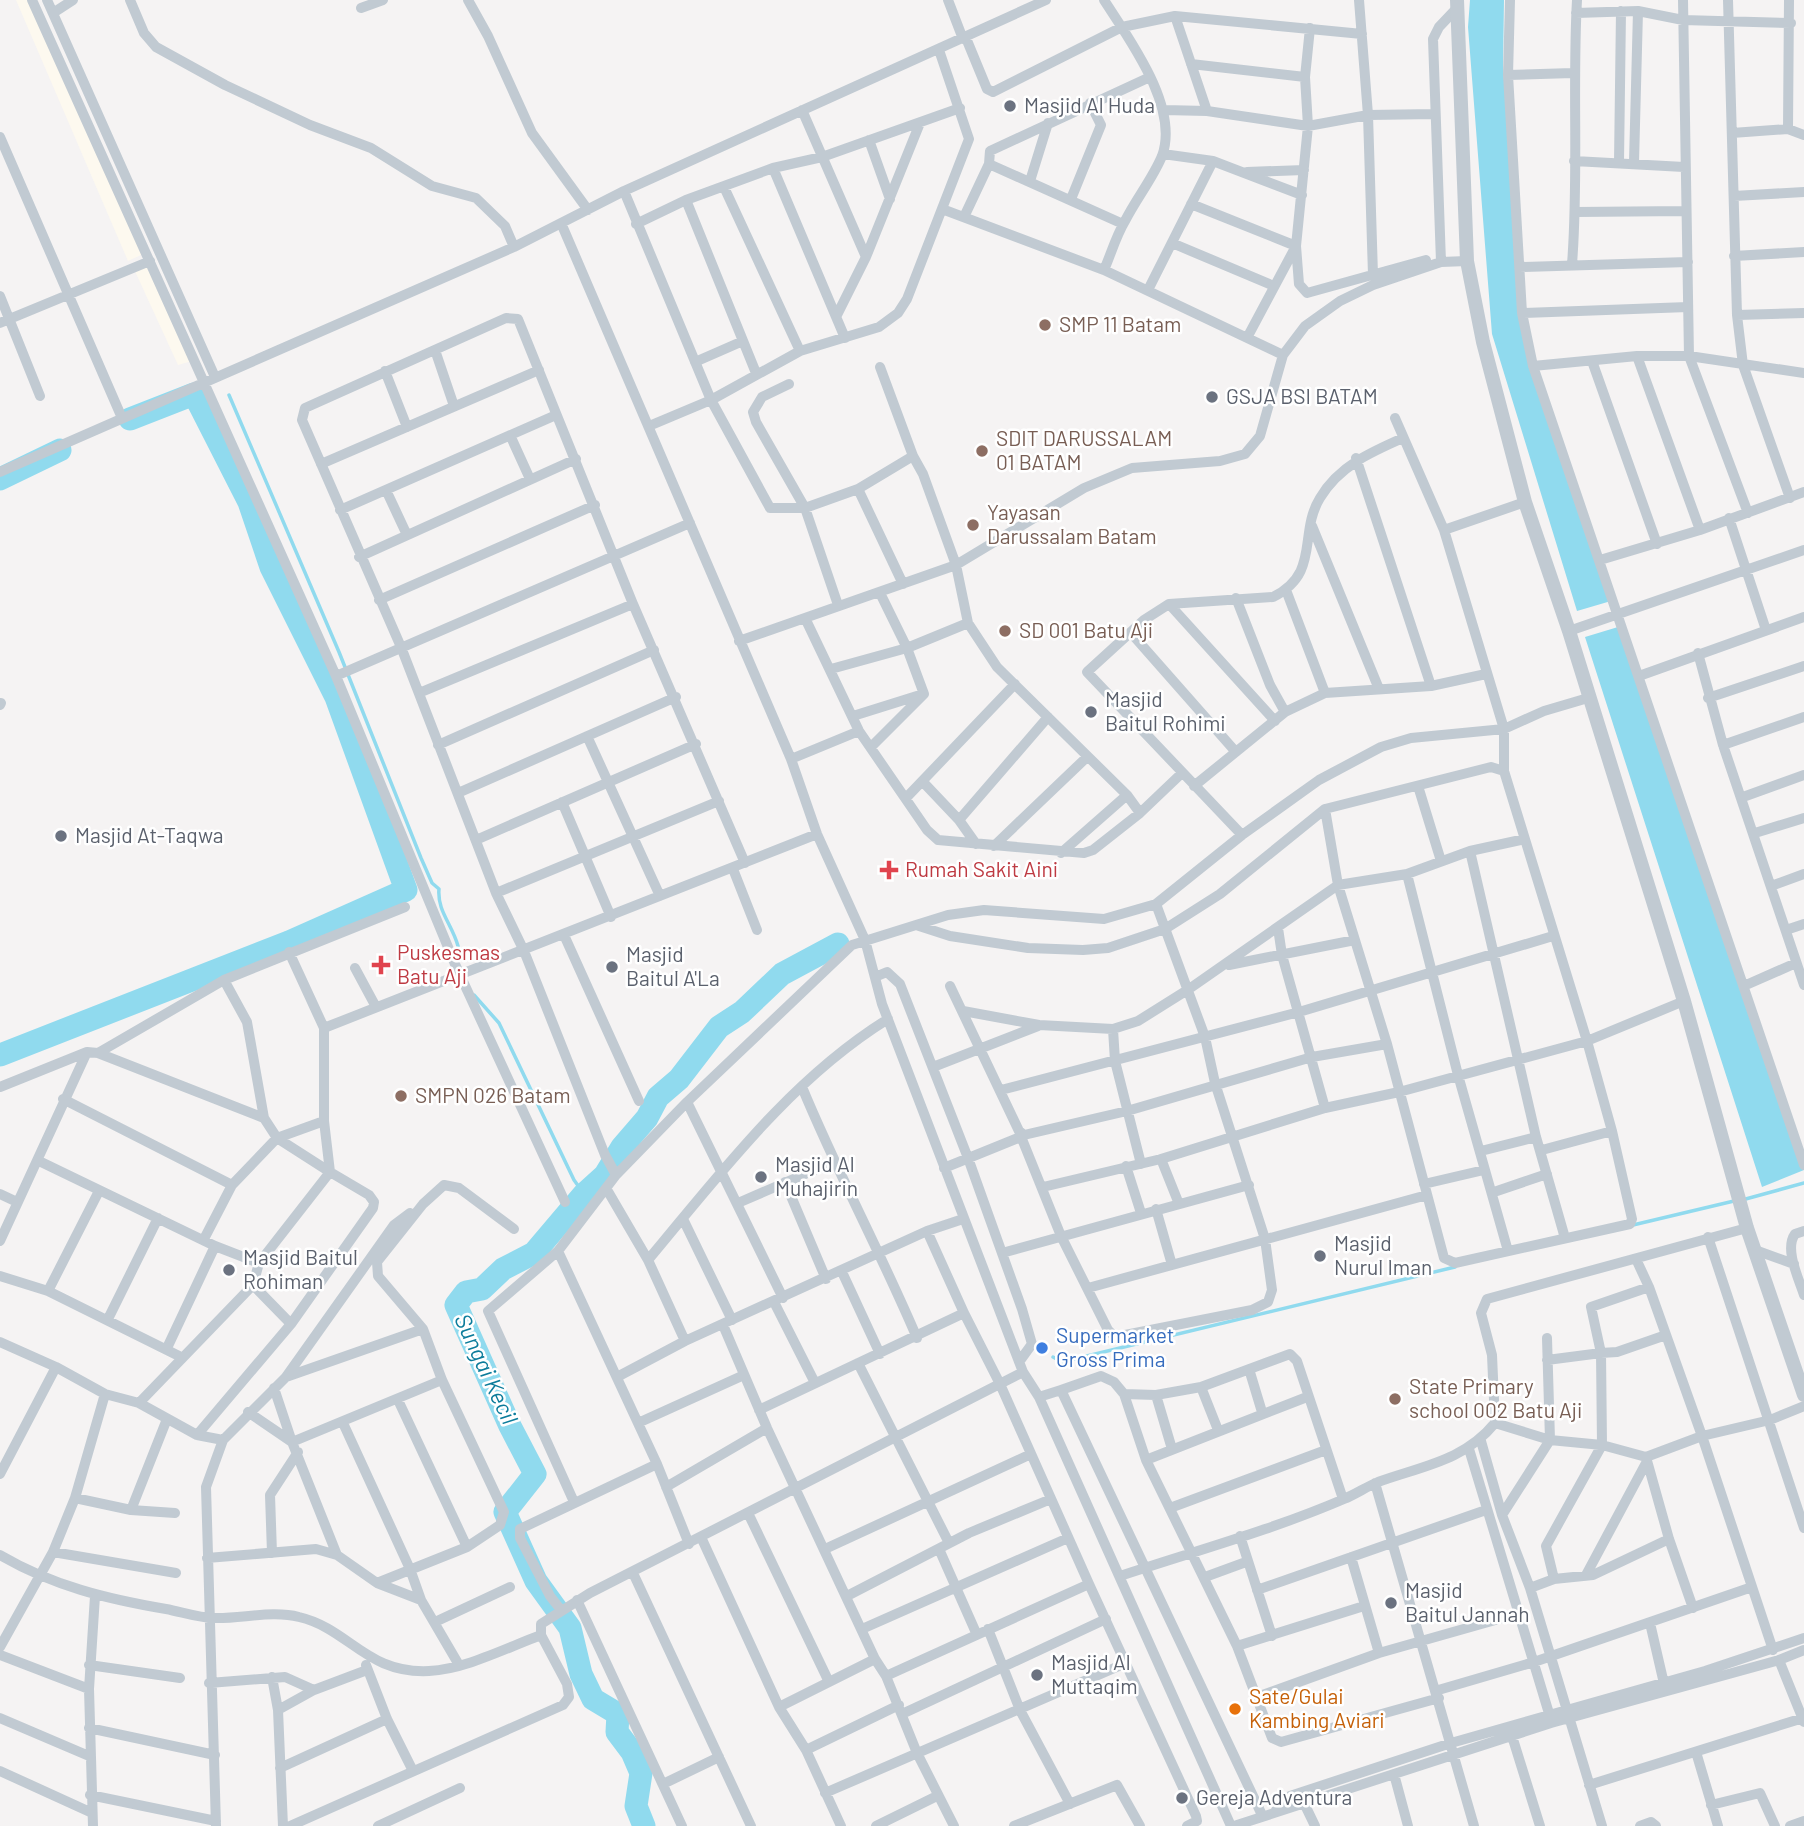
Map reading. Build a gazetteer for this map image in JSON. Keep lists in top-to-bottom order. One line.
{"water":["Sungai Kecil"],"places":{"other":["Masjid Al Huda","SMP 11 Batam","GSJA BSI BATAM","SDIT DARUSSALAM 01 BATAM","Yayasan Darussalam Batam","SD 001 Batu Aji","Masjid Baitul Rohimi","Masjid At-Taqwa","Masjid Baitul A'La","SMPN 026 Batam","Masjid Al Muhajirin","Masjid Nurul Iman","Masjid Baitul Rohiman","Supermarket Gross Prima","State Primary school 002 Batu Aji","Masjid Baitul Jannah","Masjid Al Muttaqim","Sate/Gulai Kambing Aviari","Gereja Adventura"],"health":["Rumah Sakit Aini","Puskesmas Batu Aji"]}}
